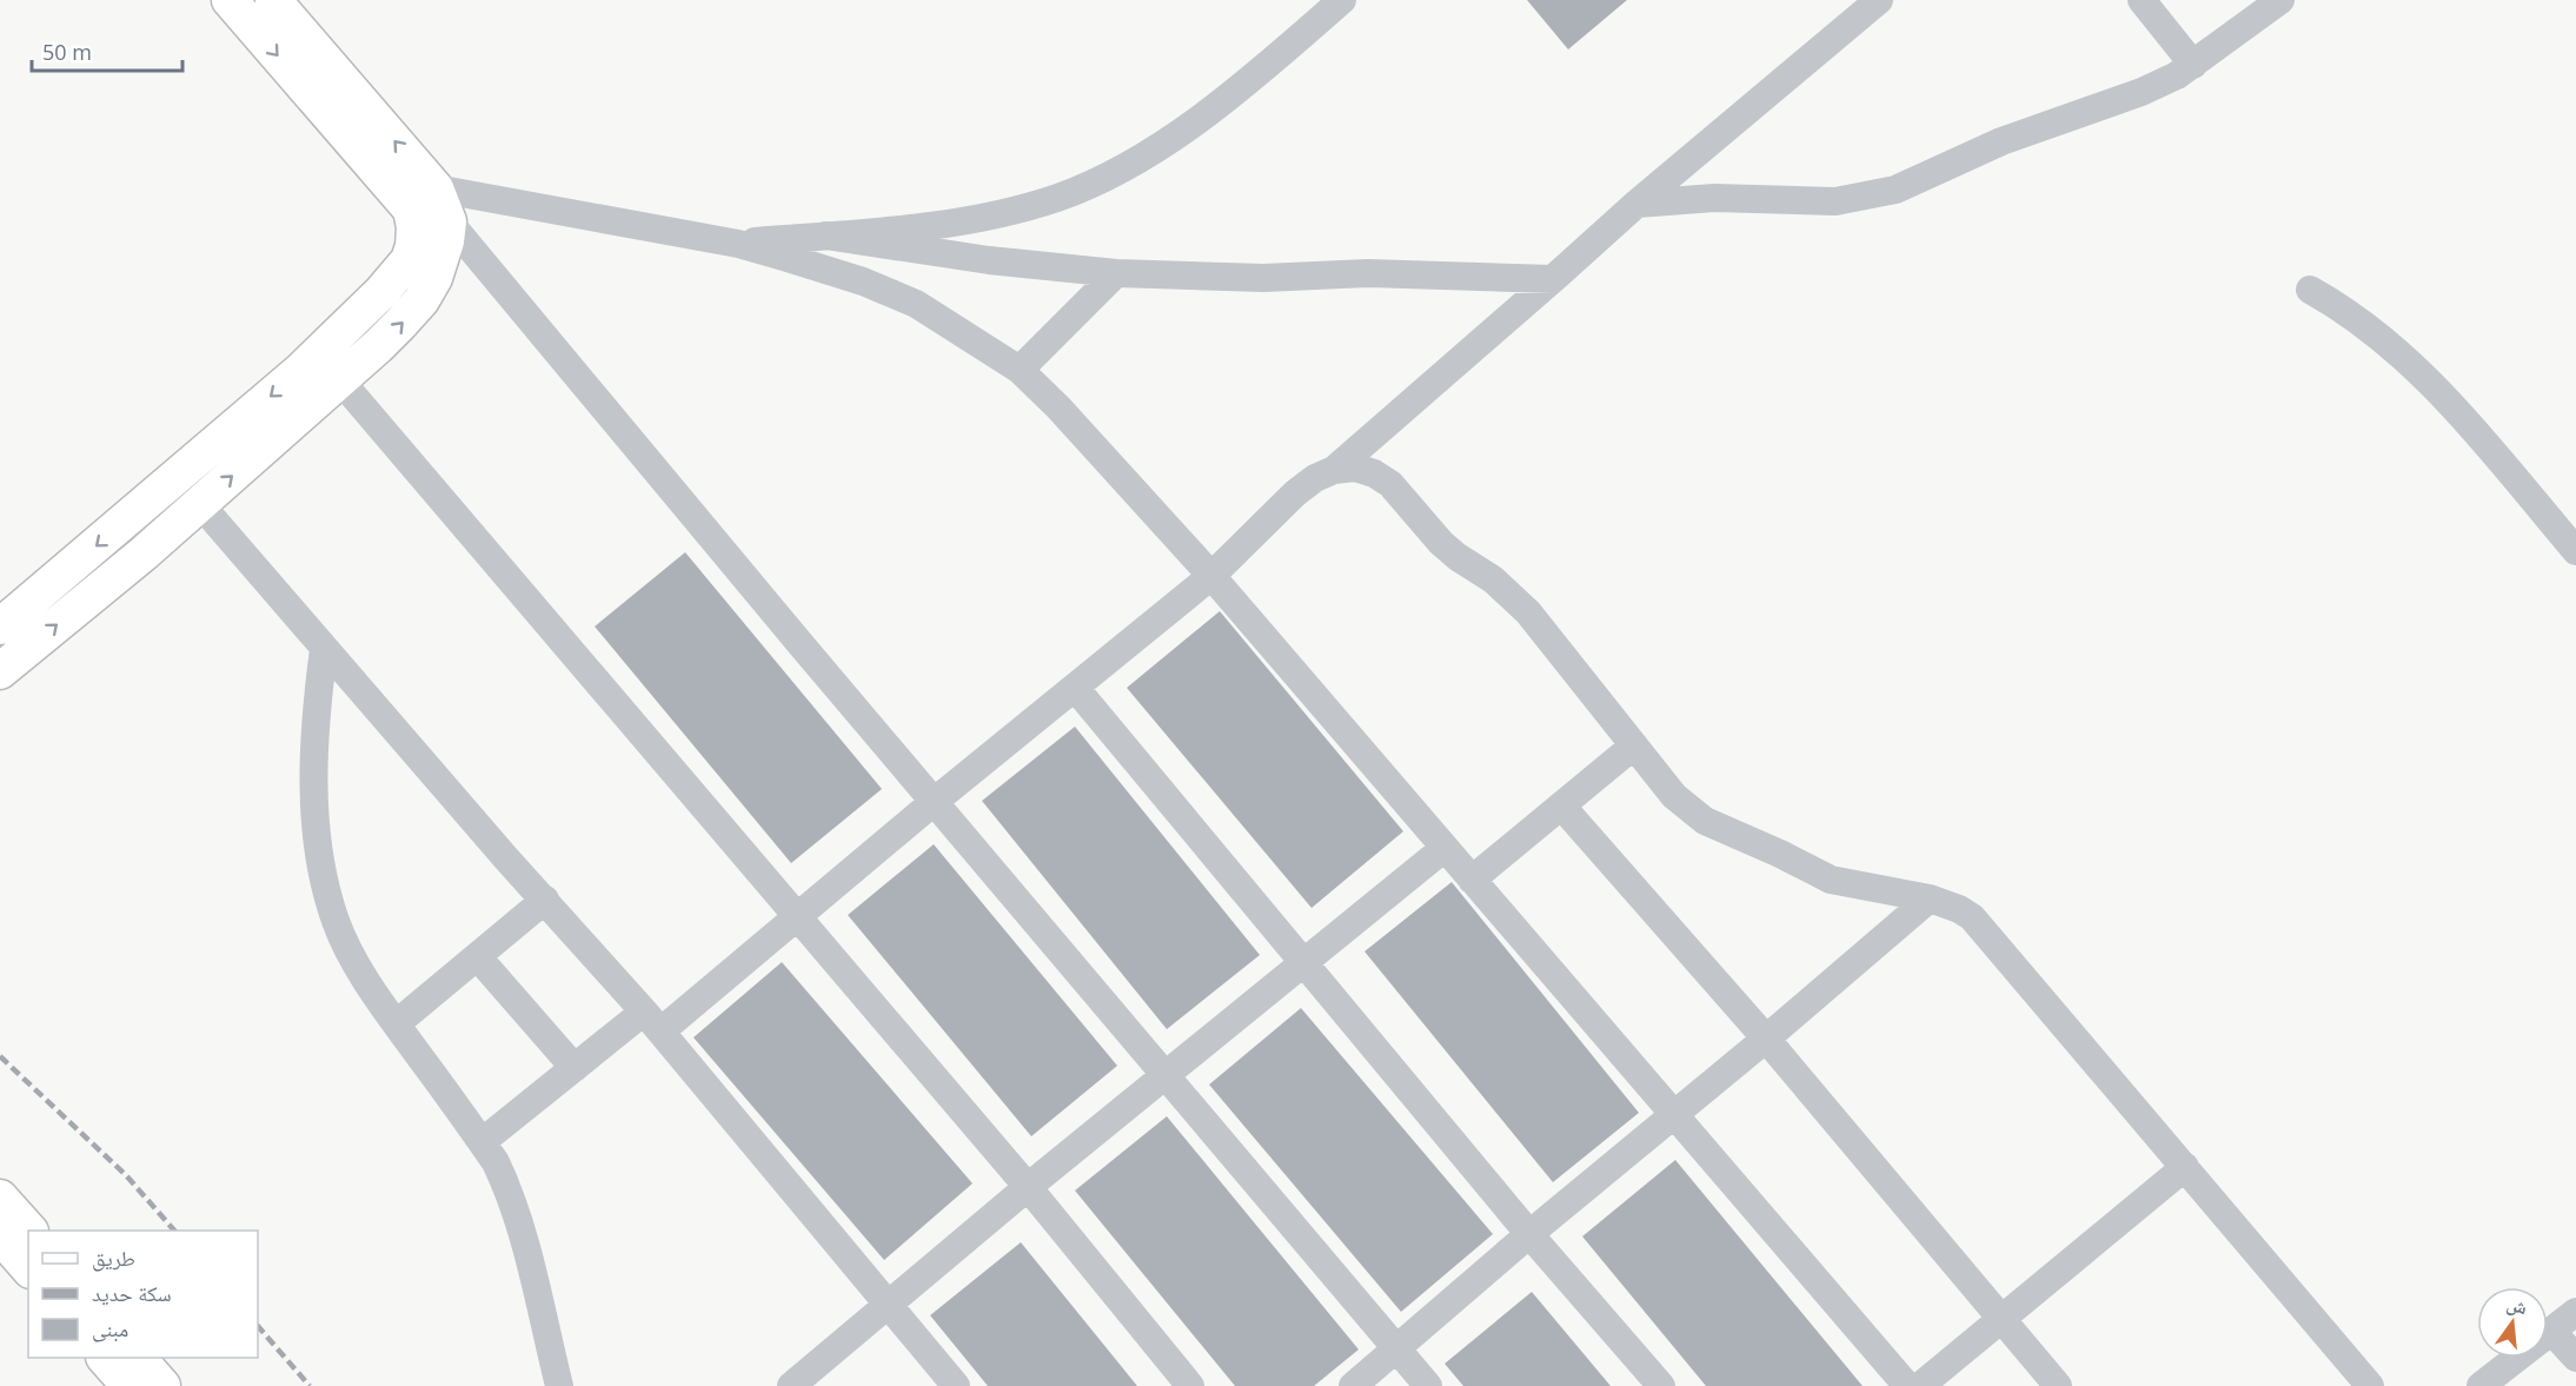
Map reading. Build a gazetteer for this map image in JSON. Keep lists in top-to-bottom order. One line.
{"legend":["طريق","سكة حديد","مبنى"],"scale_bar":"50 m","north":"top"}
